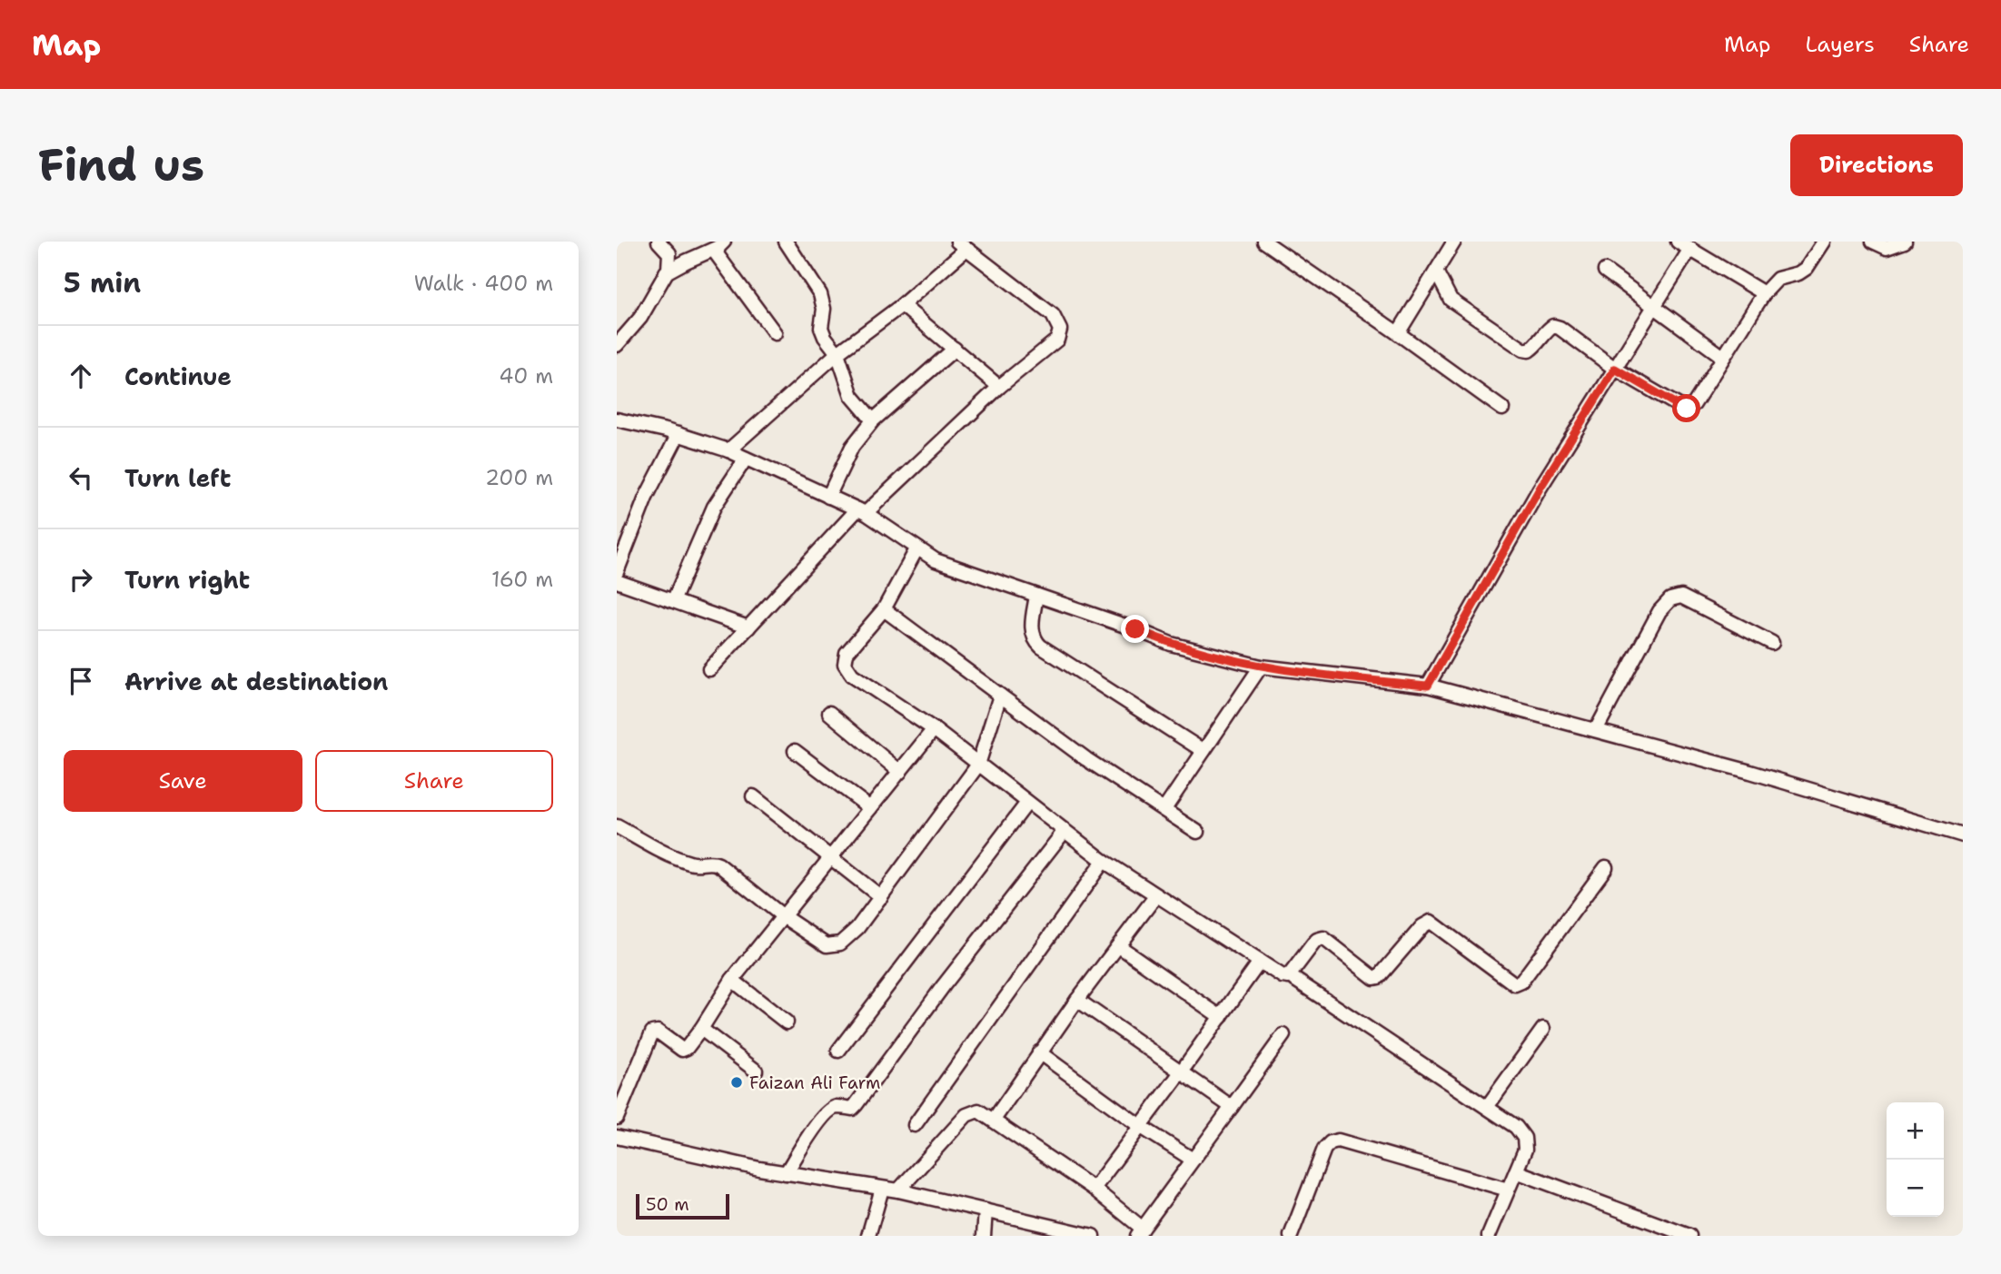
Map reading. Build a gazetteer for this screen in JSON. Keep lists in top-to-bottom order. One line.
{"places":["Faizan Ali Farm"],"scale_bar":"50 m","page":{"header":"Map","nav":["Map","Layers","Share"],"buttons":["Directions",["Save","Share"]],"title":"Find us","heading":["5 min","Walk · 400 m"],"list":[["Continue","40 m"],["Turn left","200 m"],["Turn right","160 m"],"Arrive at destination"],"map_buttons":["+","−"],"scale":"50 m"}}
